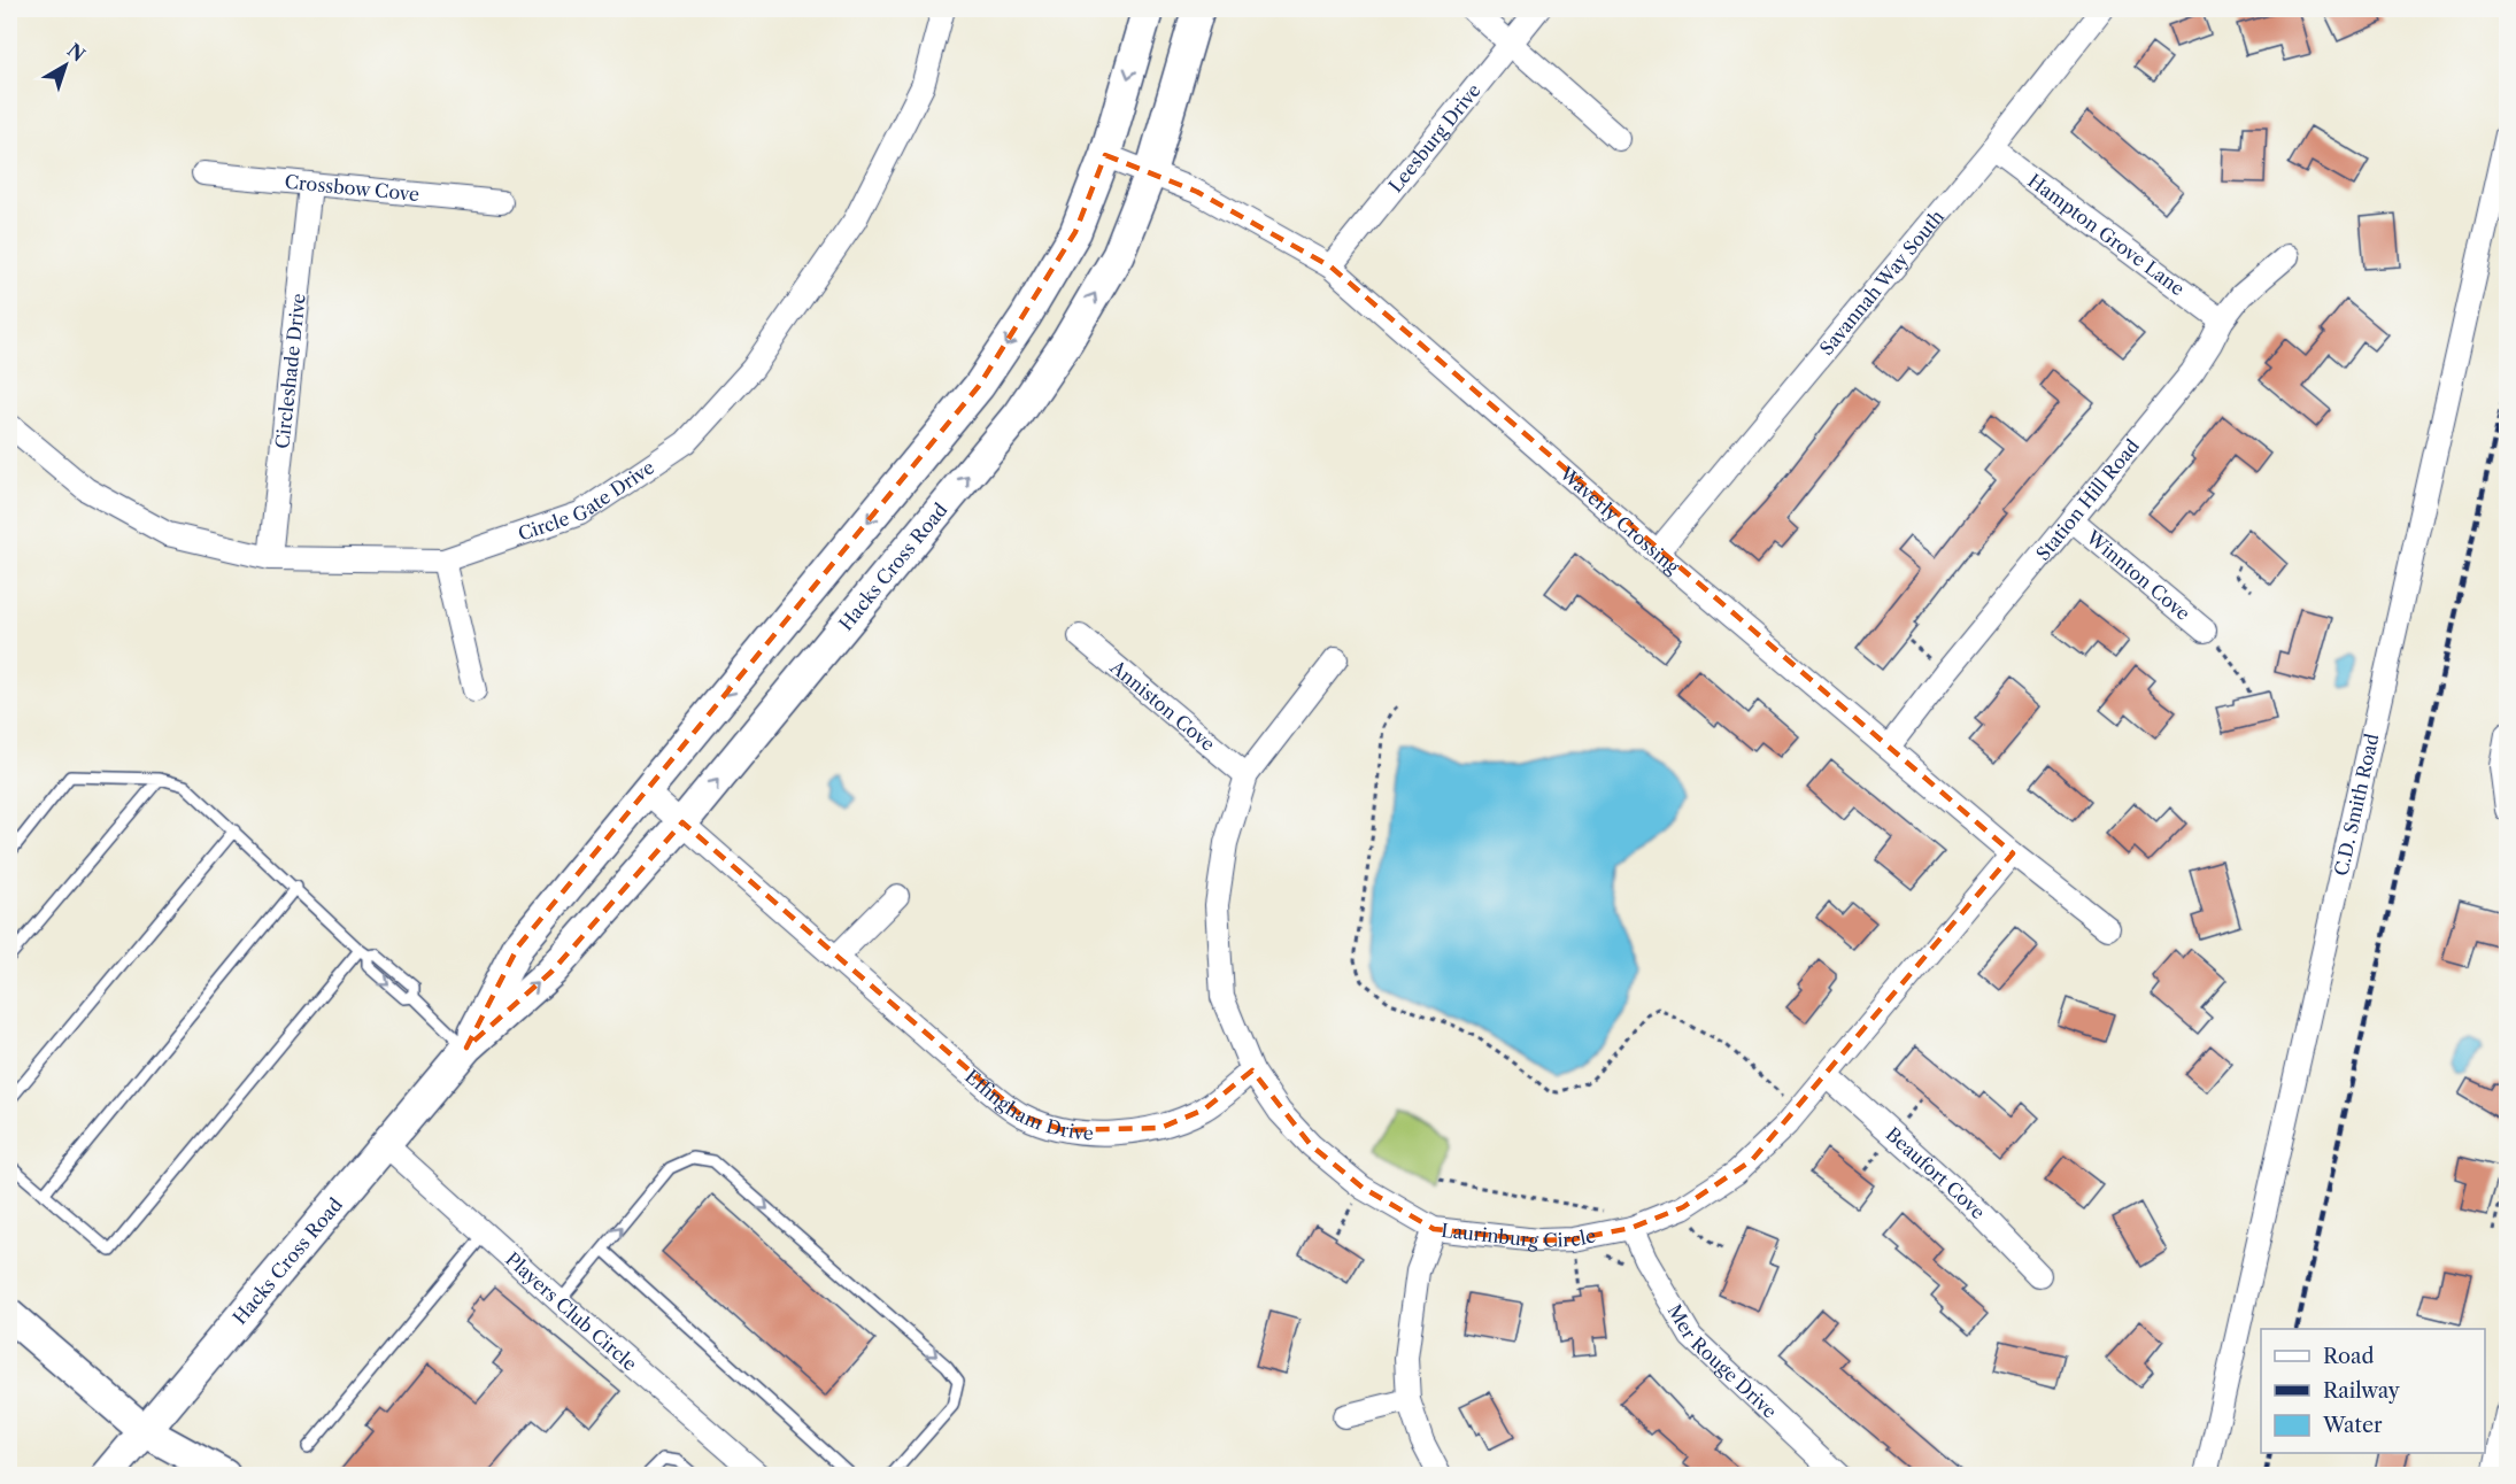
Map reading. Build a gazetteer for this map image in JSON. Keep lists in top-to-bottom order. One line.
{"streets":{"main road":["Hacks Cross Road"],"street":["Leesburg Drive","Crossbow Cove","Hampton Grove Lane","Savannah Way South","Circleshade Drive","Circle Gate Drive","Station Hill Road","Waverly Crossing","Winnton Cove","Anniston Cove","C.D. Smith Road","Effingham Drive","Beaufort Cove","Laurinburg Circle","Players Club Circle","Mer Rouge Drive"]},"crossings":[["Leesburg Drive","Waverly Crossing"],["Crossbow Cove","Circleshade Drive"],["Hampton Grove Lane","Savannah Way South"],["Hampton Grove Lane","Station Hill Road"],["Savannah Way South","Waverly Crossing"],["Circleshade Drive","Circle Gate Drive"],["Station Hill Road","Waverly Crossing"],["Station Hill Road","Winnton Cove"],["Waverly Crossing","Hacks Cross Road"],["Waverly Crossing","Laurinburg Circle"],["Hacks Cross Road","Effingham Drive"],["Hacks Cross Road","Players Club Circle"],["Anniston Cove","Laurinburg Circle"],["Effingham Drive","Laurinburg Circle"],["Beaufort Cove","Laurinburg Circle"],["Laurinburg Circle","Mer Rouge Drive"]],"legend":["Road","Railway","Water"],"north":"top right"}
